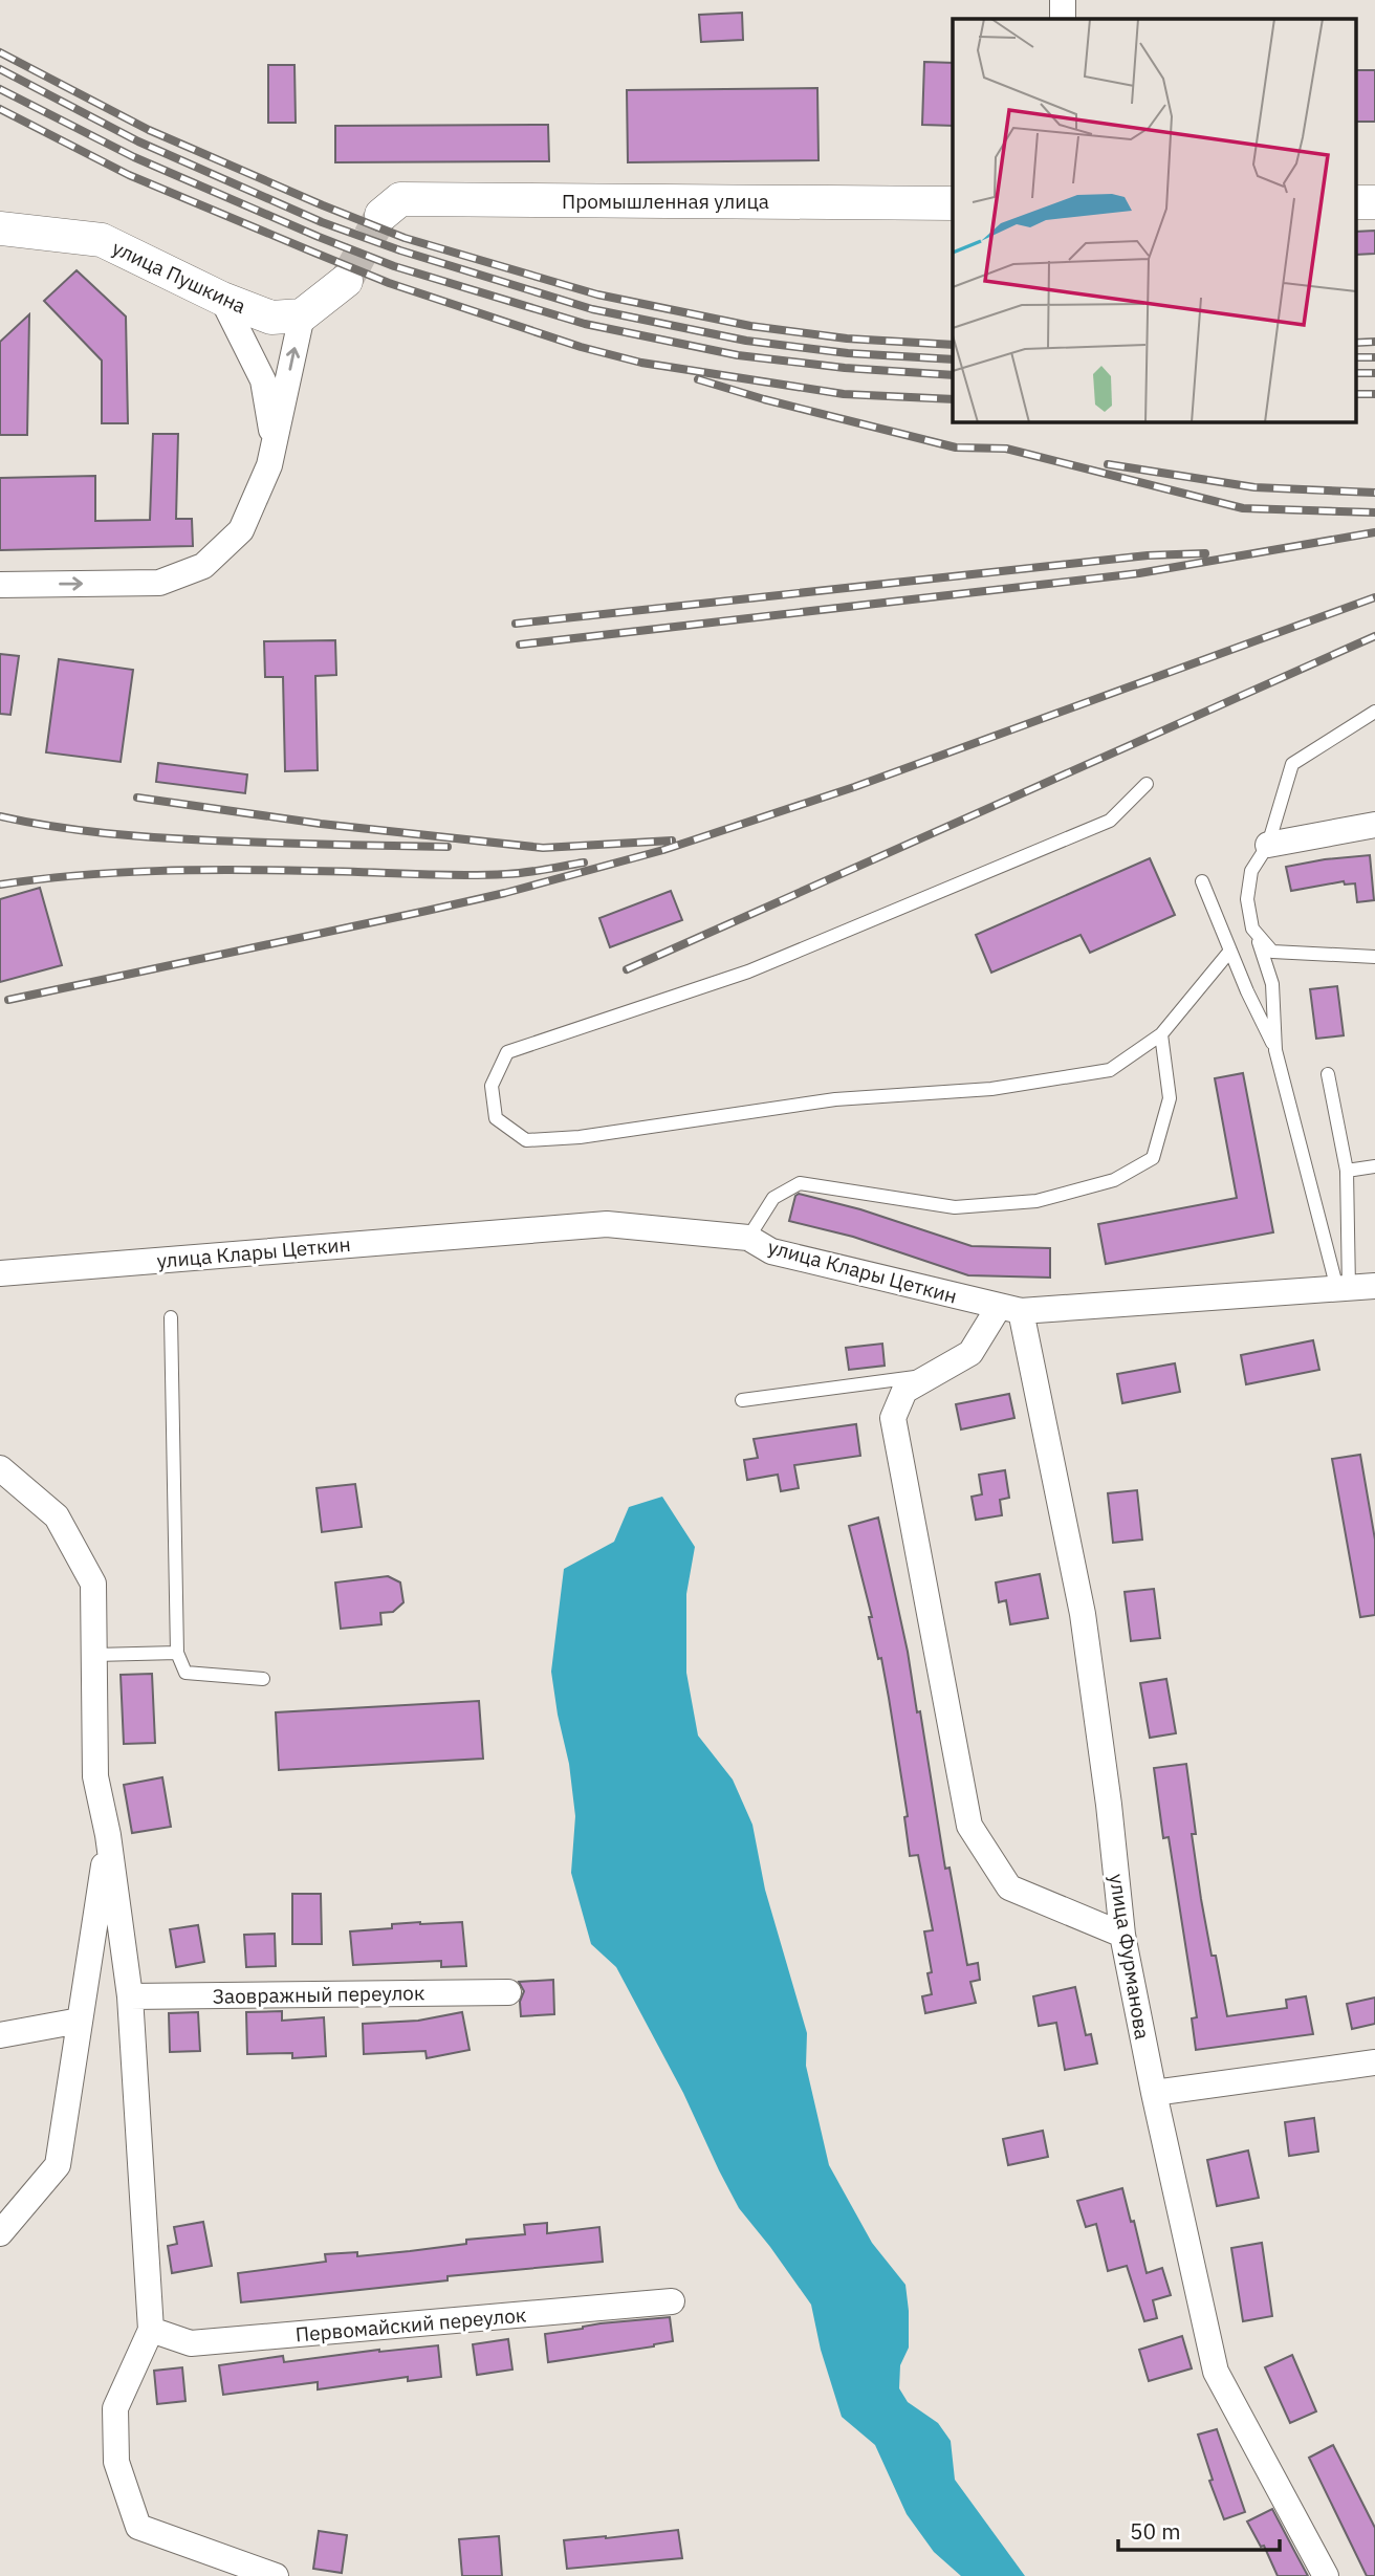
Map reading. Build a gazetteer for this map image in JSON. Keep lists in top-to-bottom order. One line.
{"streets":{"street":["Промышленная улица","улица Пушкина","улица Клары Цеткин","улица Фурманова","Заовражный переулок","Первомайский переулок"]},"crossings":[["улица Клары Цеткин","улица Фурманова"]],"scale_bar":"50 m"}
